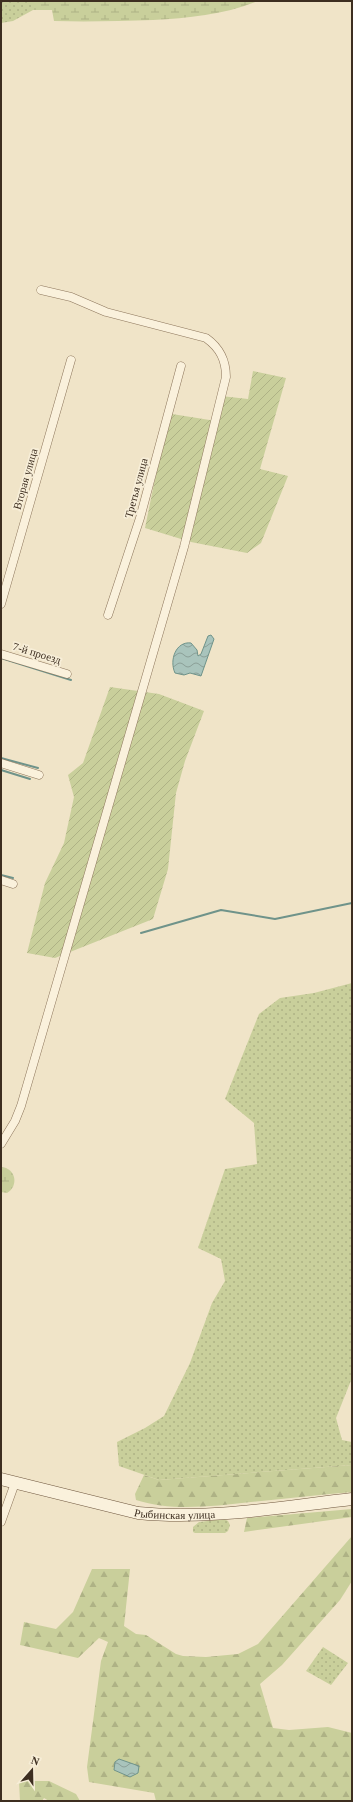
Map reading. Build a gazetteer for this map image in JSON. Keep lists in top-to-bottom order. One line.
{"streets":{"main road":["Рыбинская улица"],"street":["Вторая улица","Третья улица","7-й проезд"]},"north":"top"}
